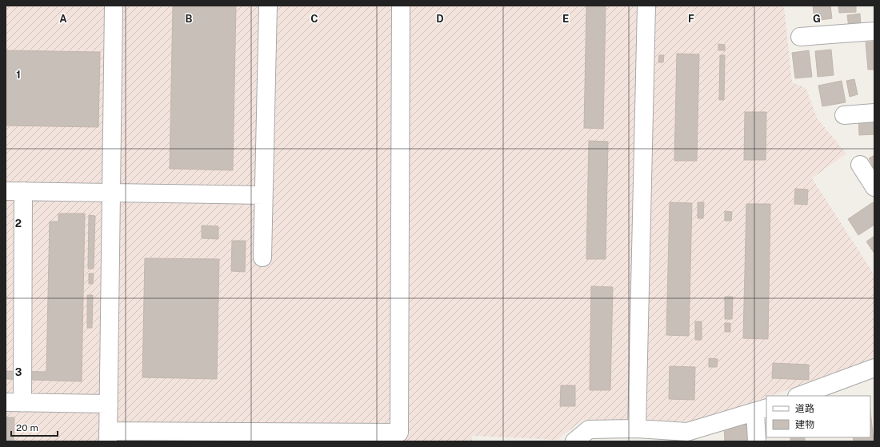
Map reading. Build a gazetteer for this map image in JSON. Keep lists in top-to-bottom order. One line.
{"legend":["道路","建物"],"scale_bar":"20 m","grid":{"columns":["A","B","C","D","E","F","G"],"rows":["1","2","3"]}}
